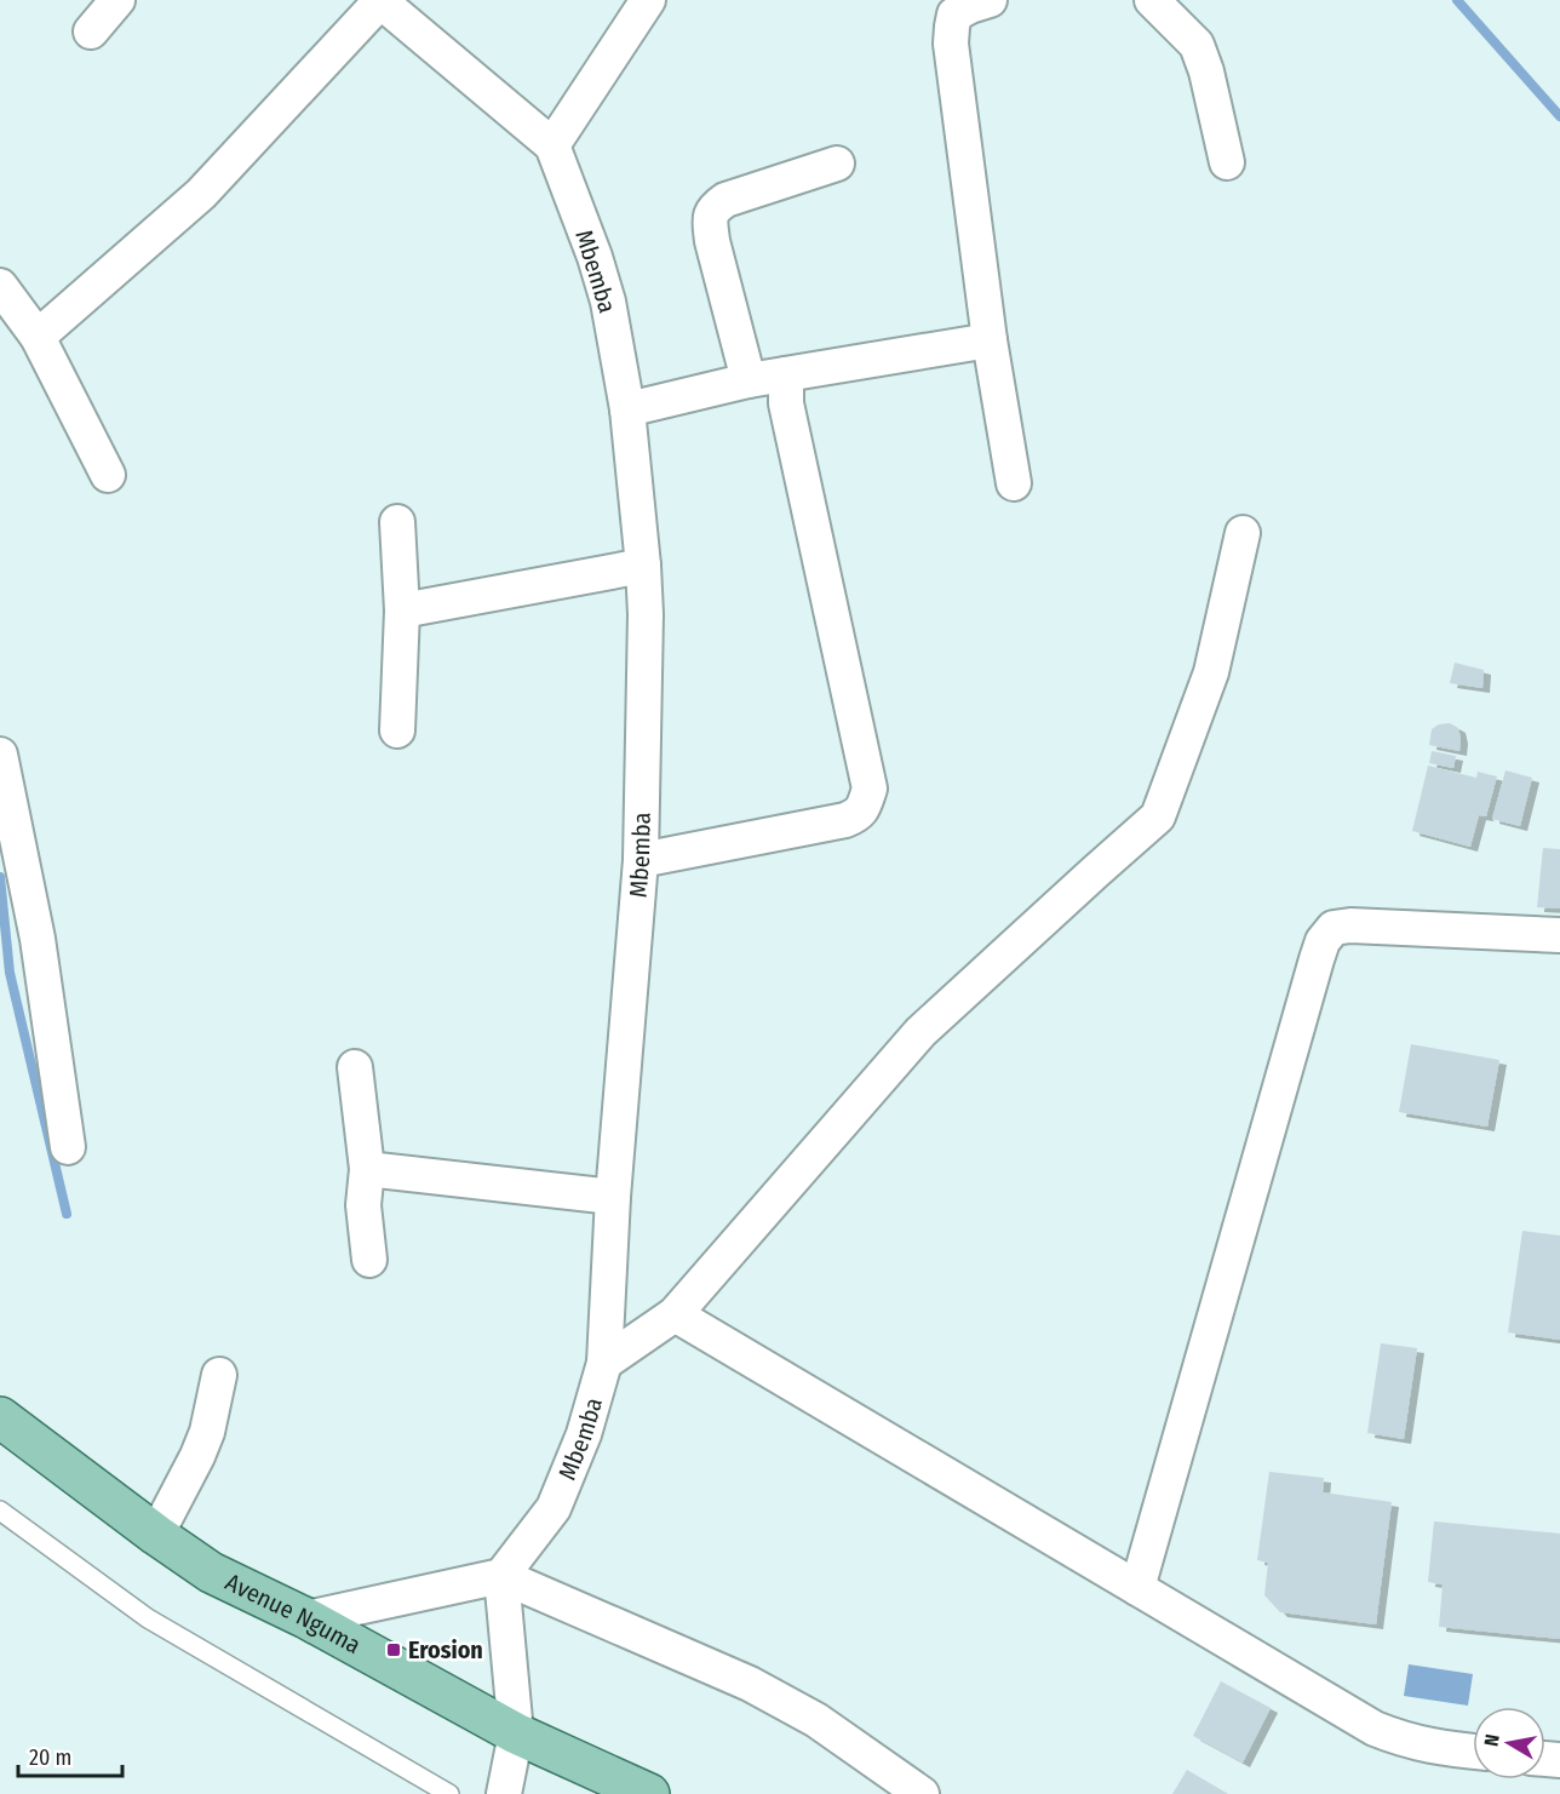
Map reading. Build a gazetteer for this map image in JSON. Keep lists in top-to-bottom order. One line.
{"streets":{"main road":["Avenue Nguma"],"street":["Mbemba"]},"places":{"transit":["Erosion"]},"scale_bar":"20 m","north":"left"}
